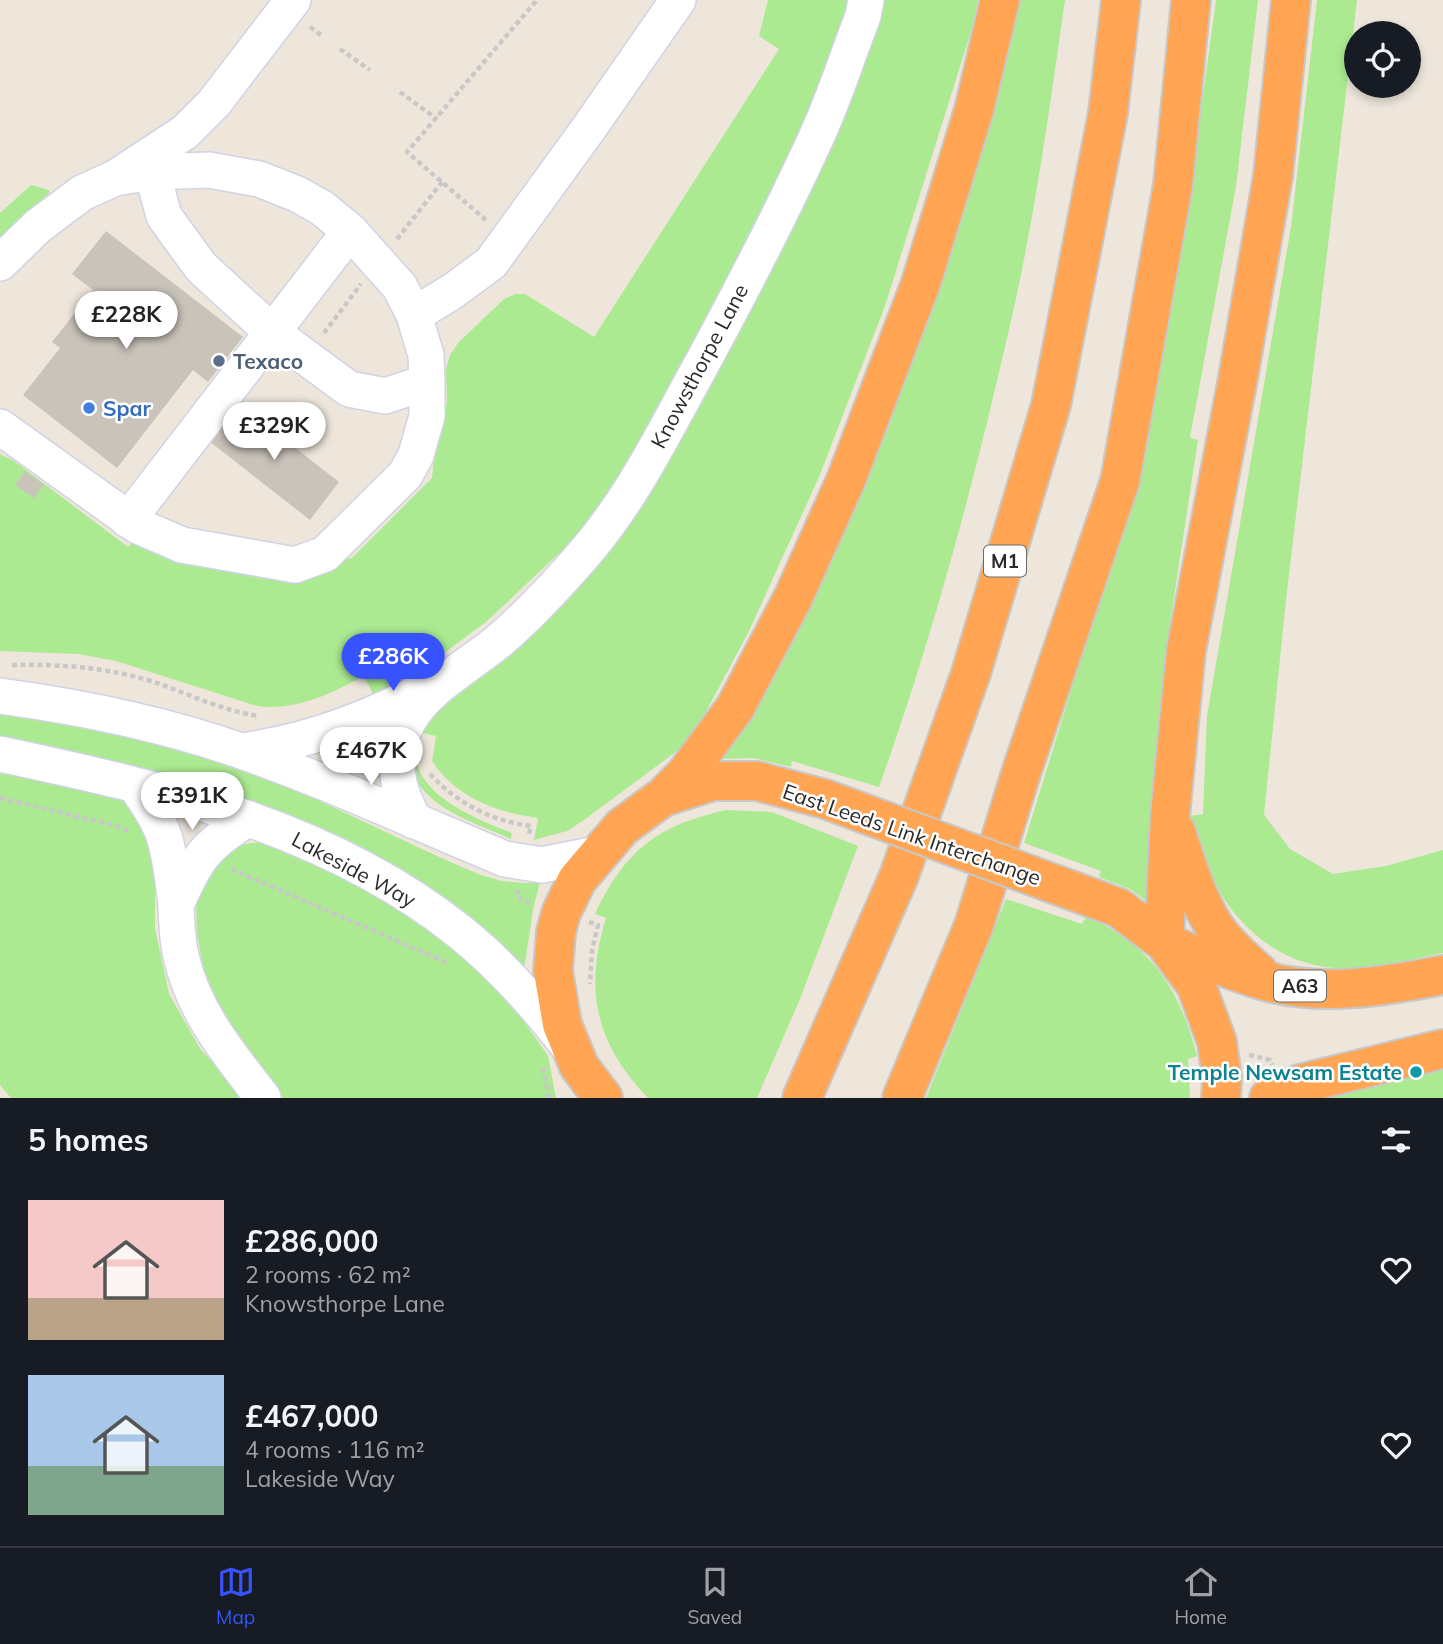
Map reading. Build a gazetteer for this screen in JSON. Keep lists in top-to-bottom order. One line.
{"streets":{"highway":["M1","East Leeds Link Interchange","A63"],"street":["Knowsthorpe Lane","Lakeside Way"]},"crossings":[["East Leeds Link Interchange","Lakeside Way"],["East Leeds Link Interchange","A63"]],"places":["Texaco","Spar","Temple Newsam Estate"],"page":{"price":["£228K","£329K","£286K","£467K","£391K"],"heading":"5 homes","list":[{"name":"£286,000","note":"2 rooms · 62 m² · Knowsthorpe Lane"},{"name":"£467,000","note":"4 rooms · 116 m² · Lakeside Way"}],"tabs":["Map","Saved","Home"]}}
